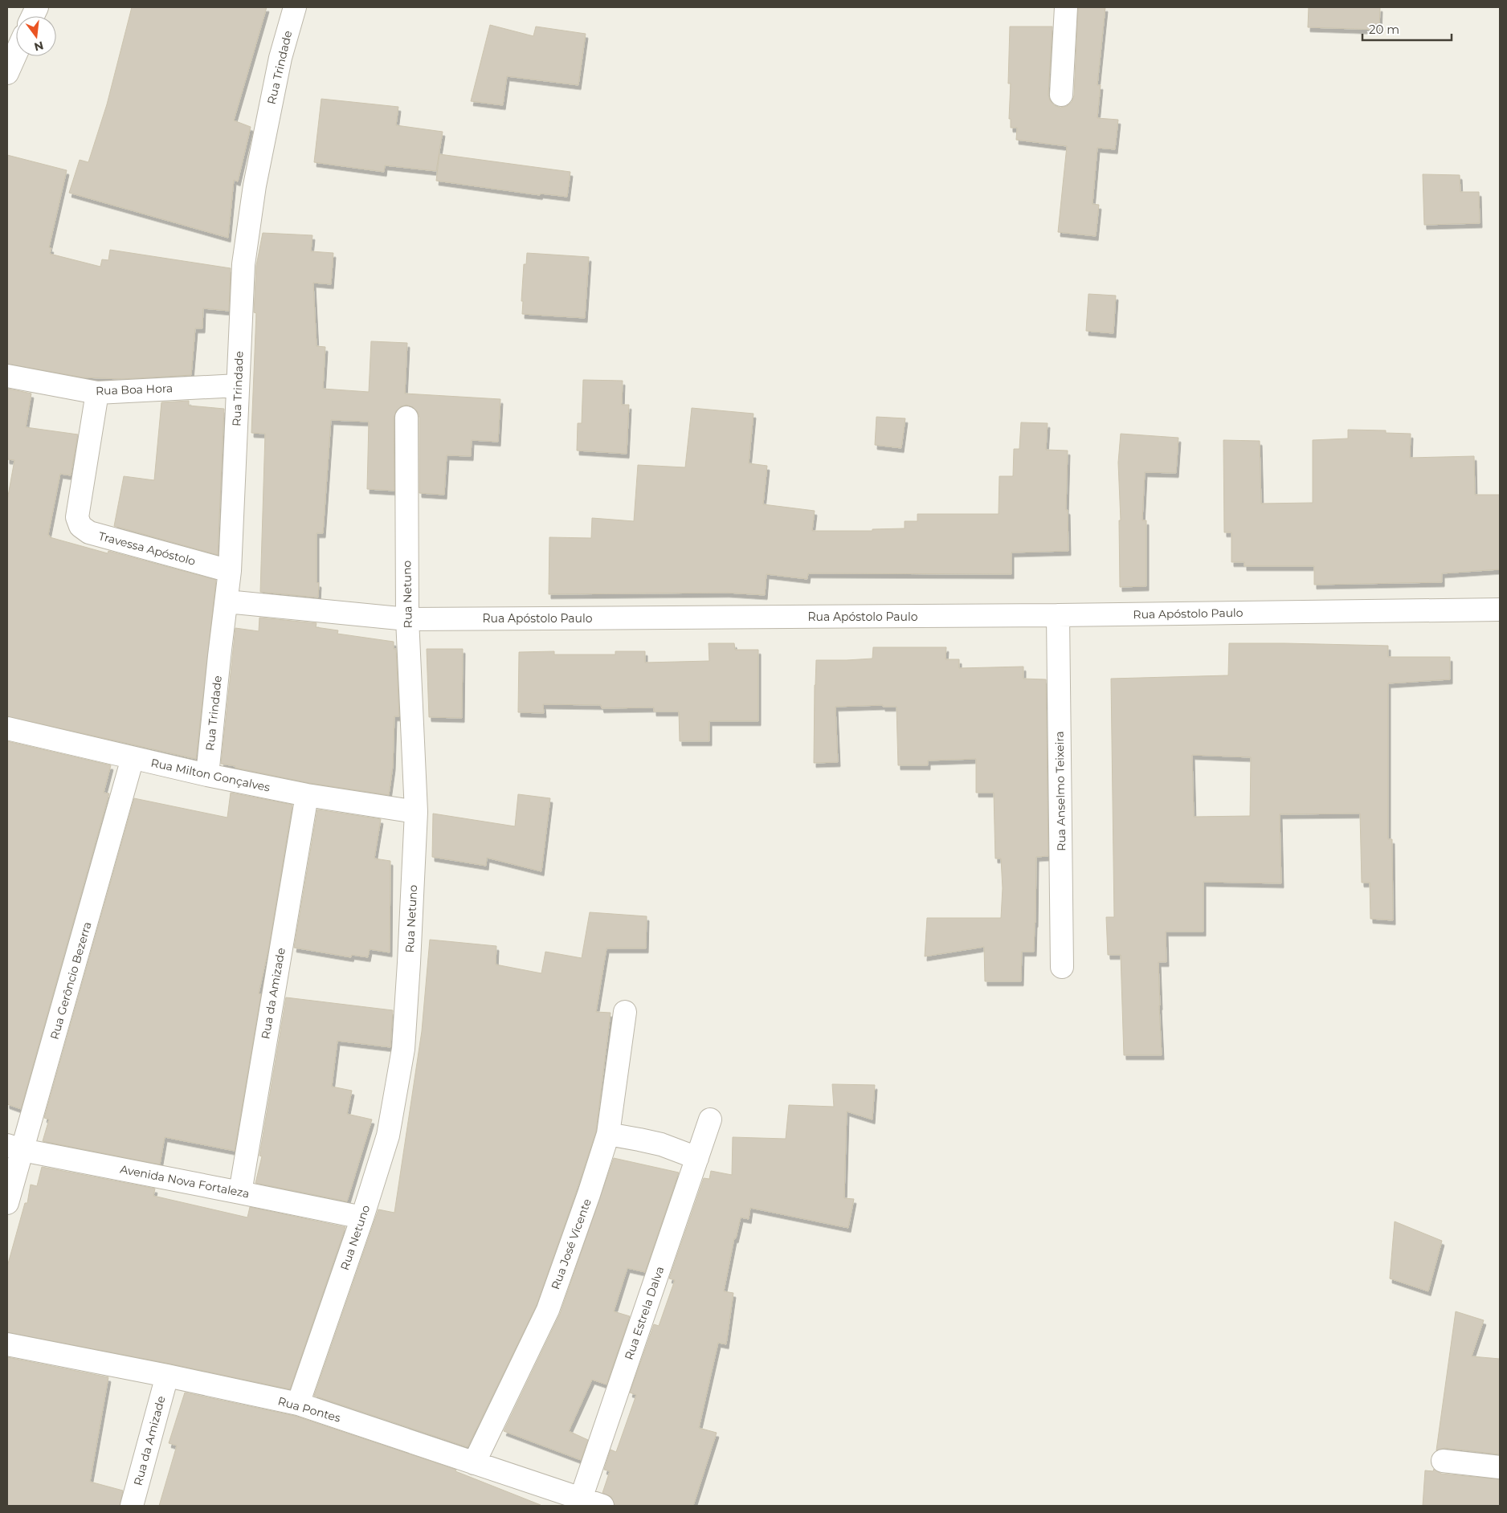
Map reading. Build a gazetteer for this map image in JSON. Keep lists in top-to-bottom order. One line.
{"streets":{"street":["Rua Trindade","Rua Boa Hora","Travessa Apóstolo","Rua Netuno","Rua Apóstolo Paulo","Rua Milton Gonçalves","Rua Anselmo Teixeira","Rua Gerôncio Bezerra","Rua da Amizade","Avenida Nova Fortaleza","Rua José Vicente","Rua Estrela Dalva","Rua Pontes"]},"crossings":[["Rua Trindade","Rua Boa Hora"],["Rua Trindade","Travessa Apóstolo"],["Rua Trindade","Rua Apóstolo Paulo"],["Rua Trindade","Rua Milton Gonçalves"],["Rua Boa Hora","Travessa Apóstolo"],["Rua Netuno","Rua Apóstolo Paulo"],["Rua Netuno","Rua Milton Gonçalves"],["Rua Netuno","Avenida Nova Fortaleza"],["Rua Netuno","Rua Pontes"],["Rua Apóstolo Paulo","Rua Anselmo Teixeira"],["Rua Milton Gonçalves","Rua Gerôncio Bezerra"],["Rua Milton Gonçalves","Rua da Amizade"],["Rua Gerôncio Bezerra","Avenida Nova Fortaleza"],["Rua da Amizade","Avenida Nova Fortaleza"],["Rua da Amizade","Rua Pontes"],["Rua José Vicente","Rua Pontes"],["Rua Estrela Dalva","Rua Pontes"]],"scale_bar":"20 m","north":"bottom"}
